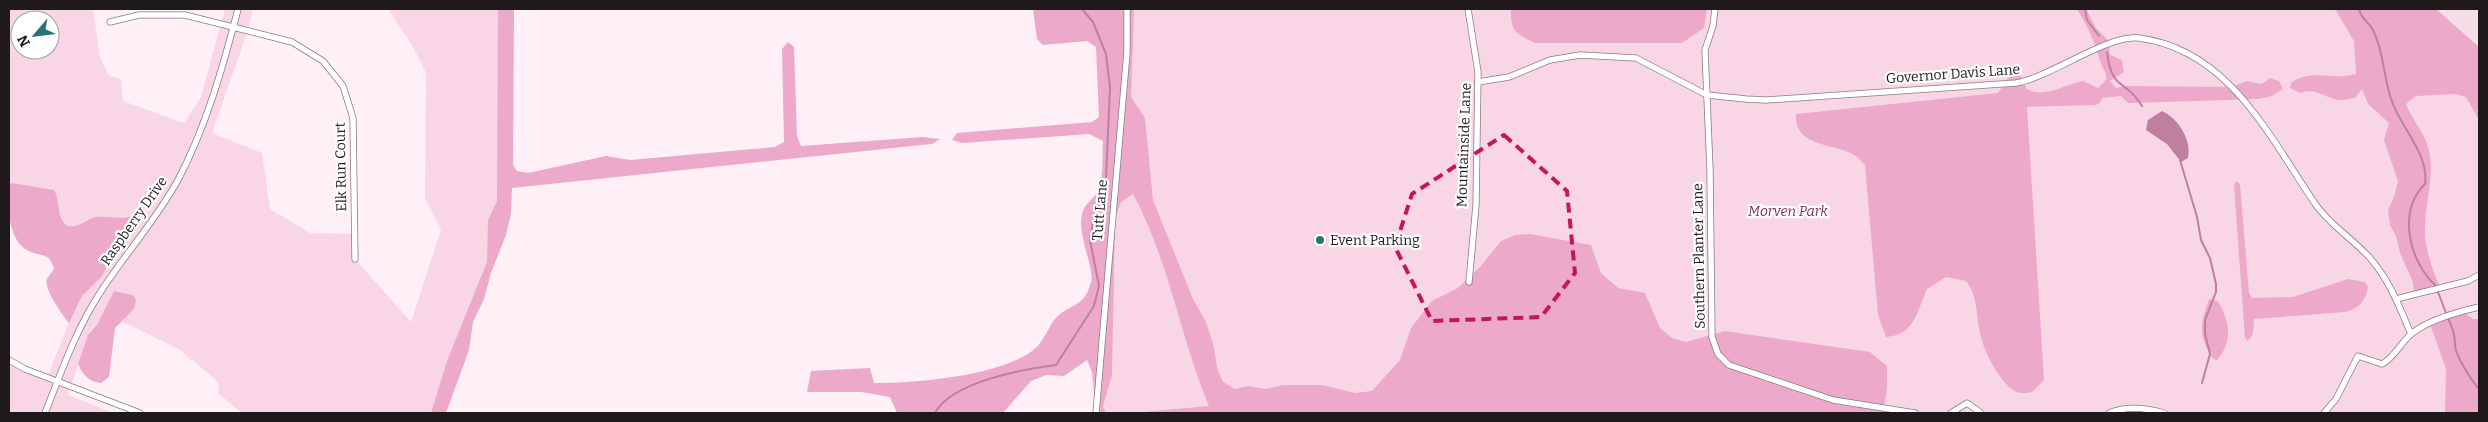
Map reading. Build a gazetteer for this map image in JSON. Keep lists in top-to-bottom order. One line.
{"streets":{"street":["Governor Davis Lane","Mountainside Lane","Elk Run Court","Tutt Lane","Raspberry Drive","Southern Planter Lane"]},"crossings":[["Governor Davis Lane","Mountainside Lane"],["Governor Davis Lane","Southern Planter Lane"],["Elk Run Court","Raspberry Drive"]],"parks":["Morven Park"],"places":["Event Parking"],"north":"bottom left"}
